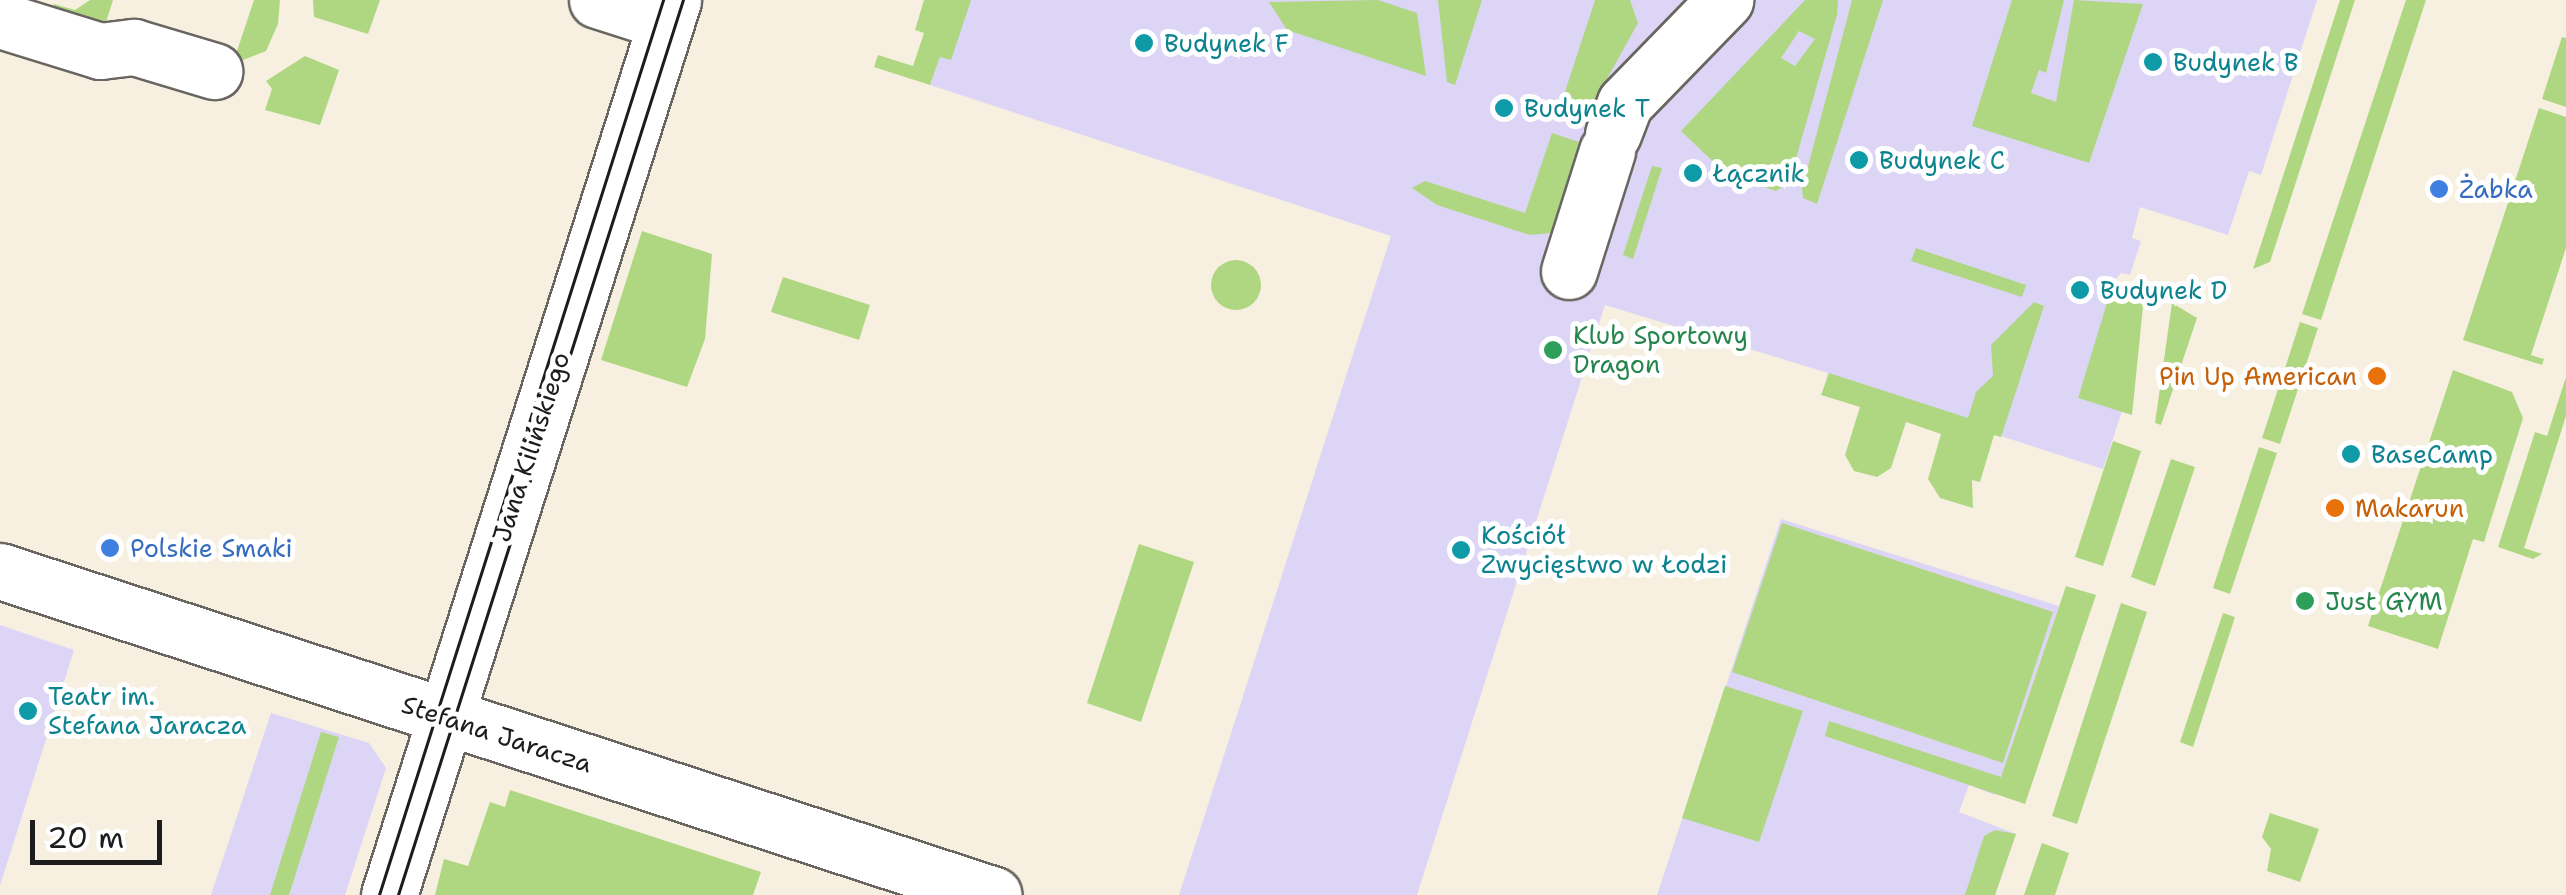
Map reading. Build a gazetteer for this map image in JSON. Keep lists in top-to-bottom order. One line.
{"streets":{"street":["Jana Kilińskiego","Stefana Jaracza"]},"crossings":[["Jana Kilińskiego","Stefana Jaracza"]],"places":["Budynek F","Budynek B","Budynek T","Budynek C","Łącznik","Żabka","Budynek D","Klub Sportowy Dragon","Pin Up American","BaseCamp","Makarun","Polskie Smaki","Kościół Zwycięstwo w Łodzi","Just GYM","Teatr im. Stefana Jaracza"],"scale_bar":"20 m"}
